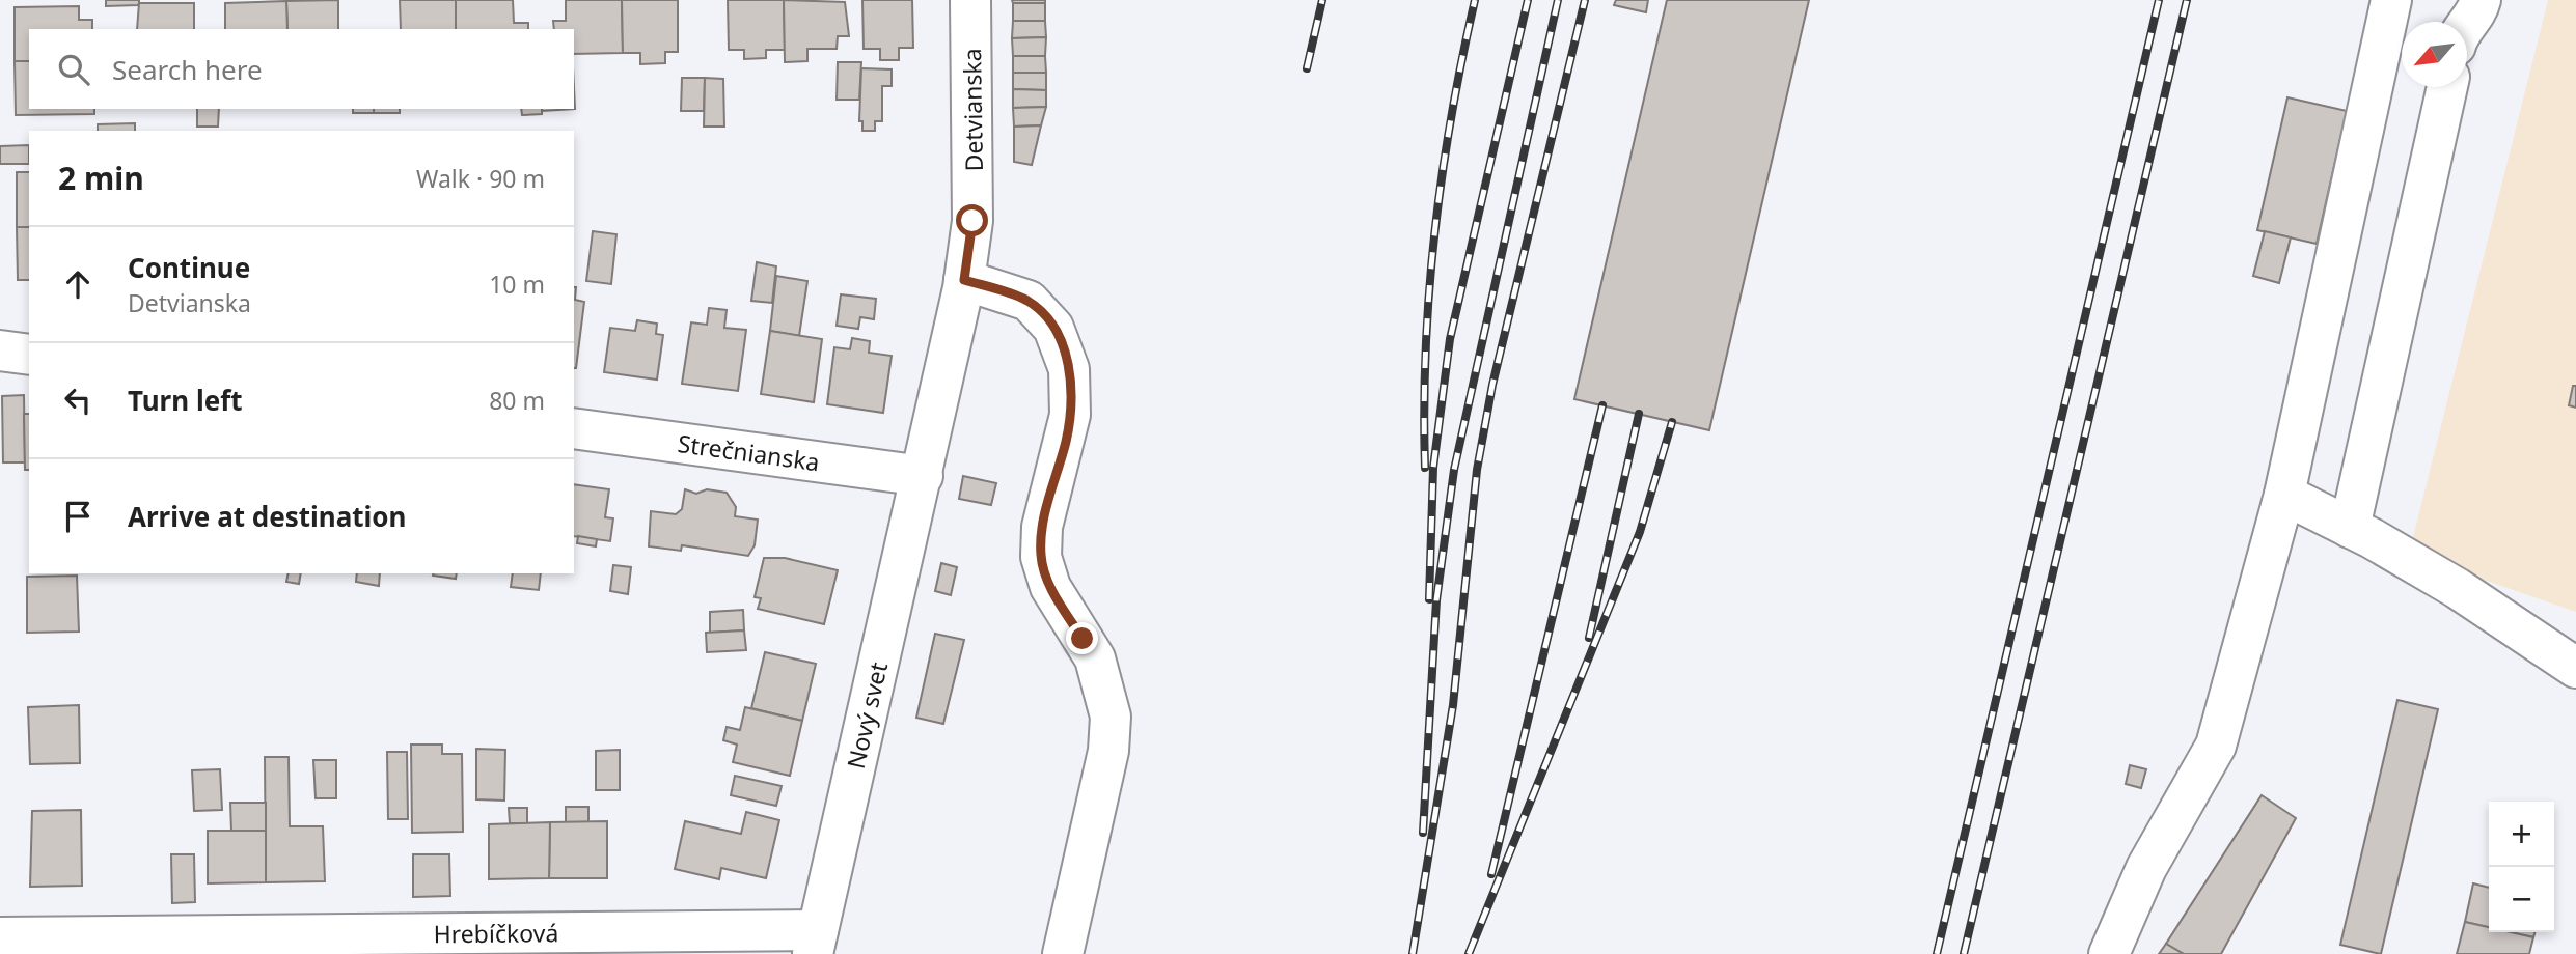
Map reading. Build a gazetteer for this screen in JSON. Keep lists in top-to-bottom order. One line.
{"streets":{"street":["Detvianska","Strečnianska","Nový svet","Hrebíčková"]},"crossings":[["Detvianska","Strečnianska"],["Detvianska","Nový svet"],["Strečnianska","Nový svet"],["Nový svet","Hrebíčková"]],"north":"bottom left","page":{"search":"Search here","heading":["2 min","Walk · 90 m"],"list":[["Continue","Detvianska","10 m"],["Turn left","80 m"],"Arrive at destination"],"map_buttons":["+","−"]}}
